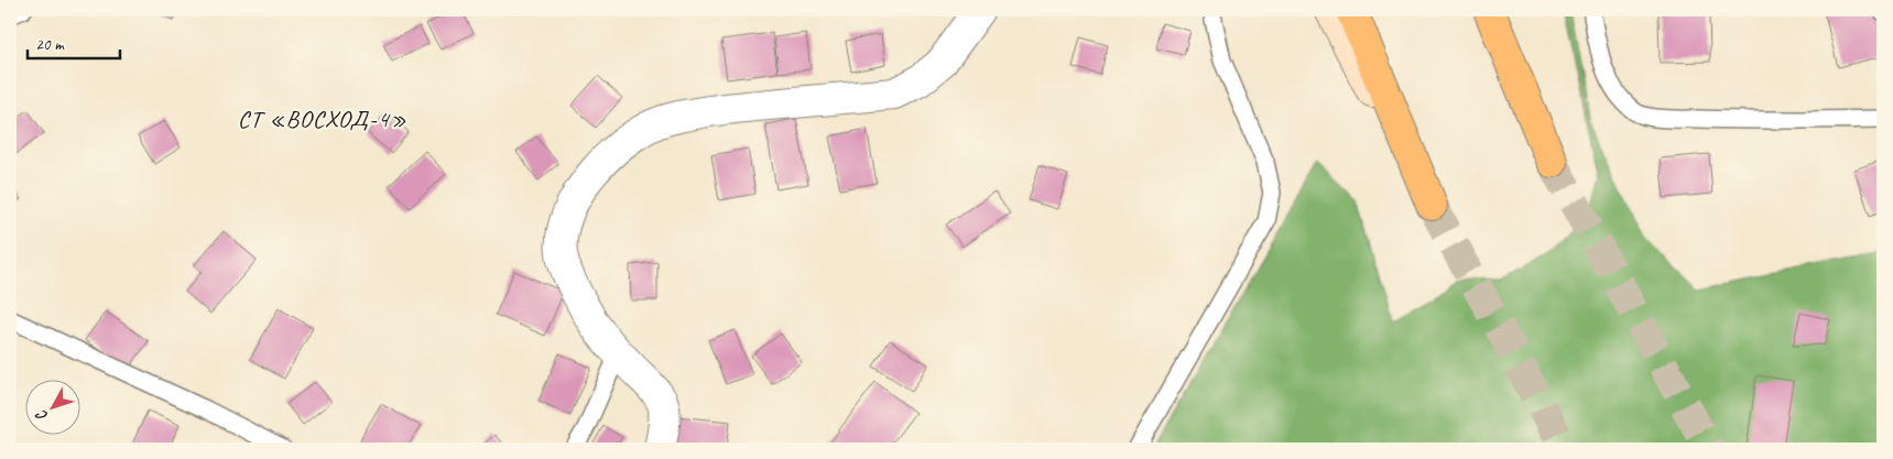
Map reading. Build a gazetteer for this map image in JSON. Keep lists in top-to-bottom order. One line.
{"districts":["СТ «ВОСХОД-4»"],"scale_bar":"20 m","north":"bottom left"}
